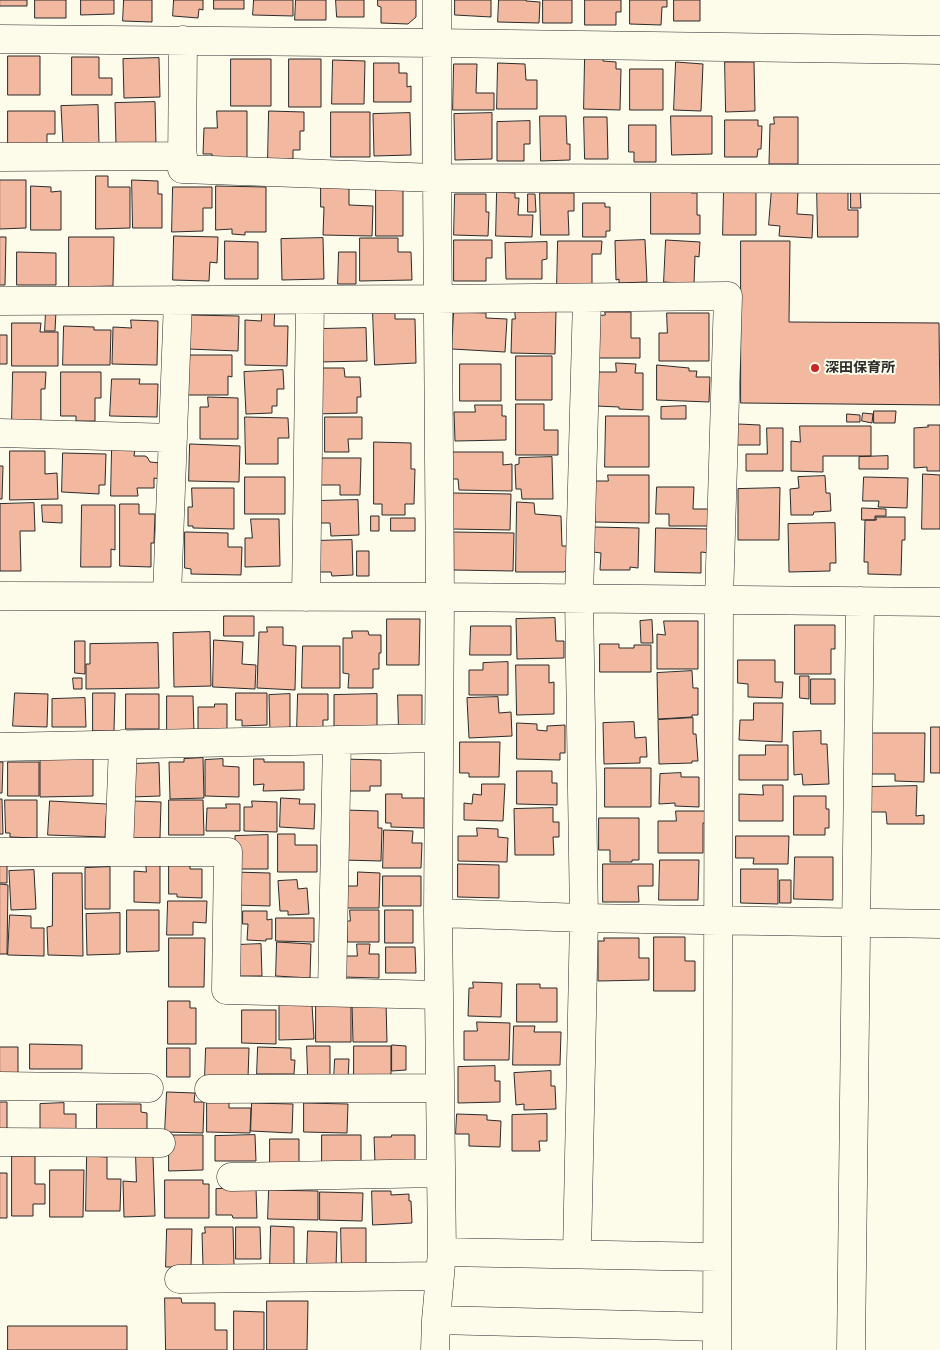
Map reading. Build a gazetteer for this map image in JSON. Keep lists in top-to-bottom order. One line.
{"places":["深田保育所"]}
